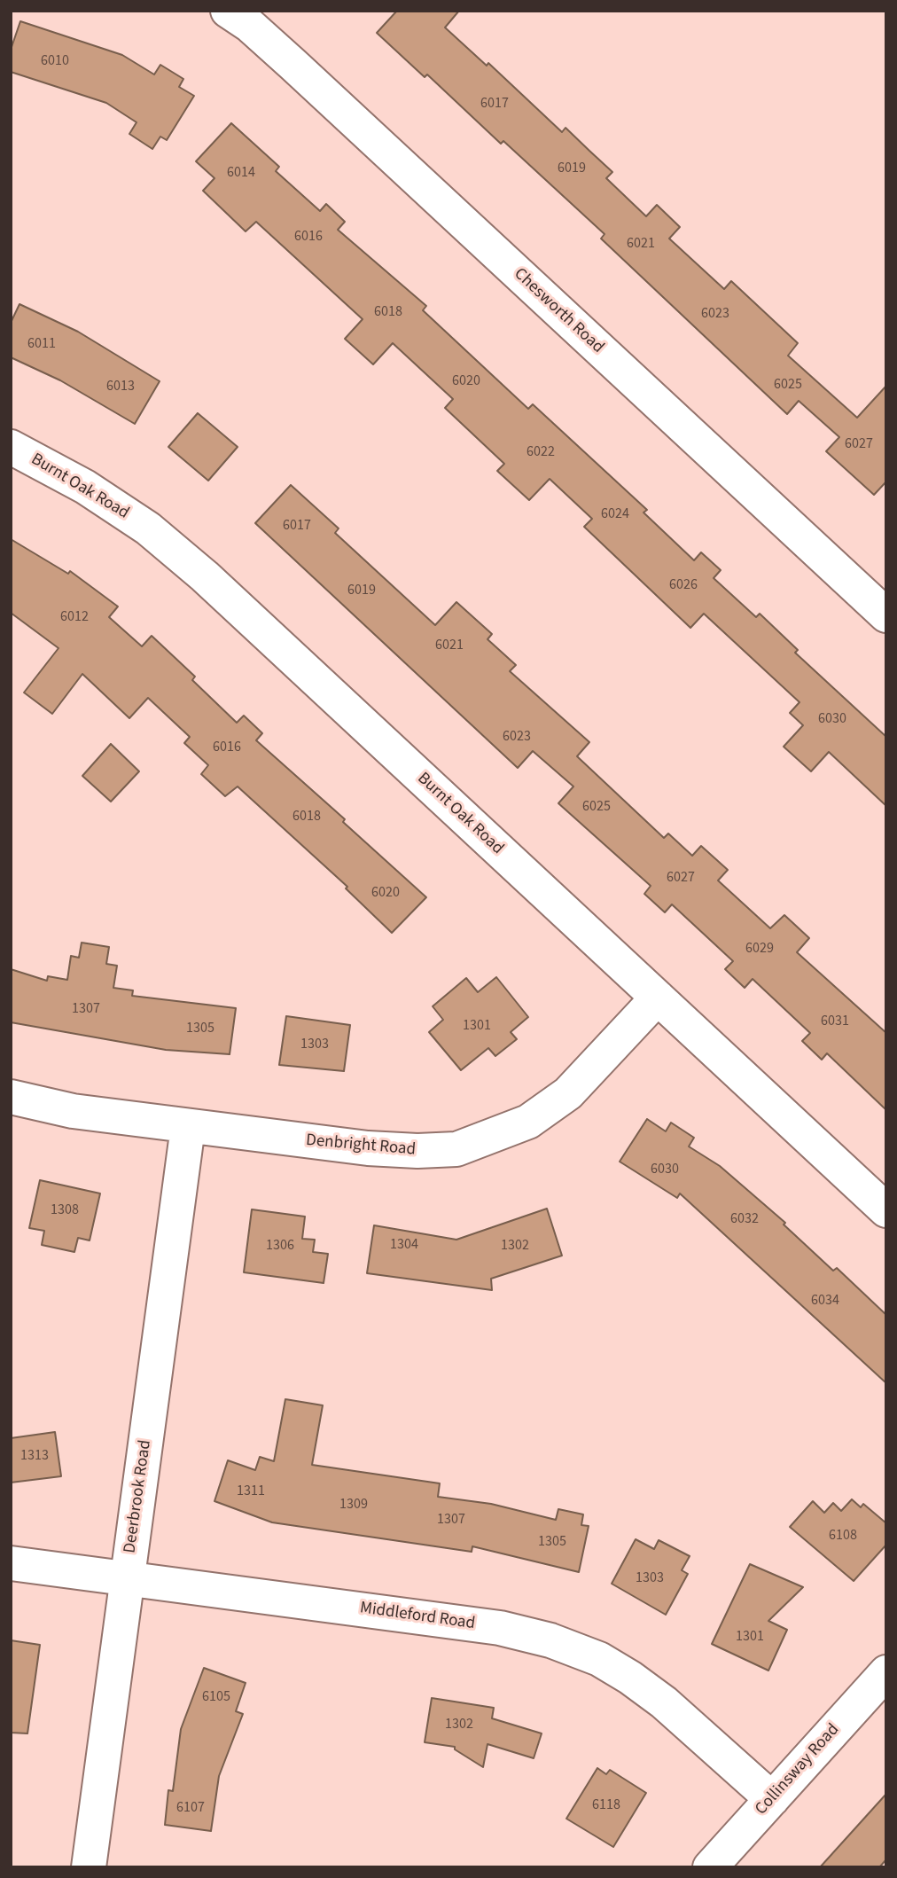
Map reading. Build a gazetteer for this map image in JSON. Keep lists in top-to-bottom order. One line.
{"streets":{"street":["Chesworth Road","Burnt Oak Road","Denbright Road","Deerbrook Road","Middleford Road","Collinsway Road"]},"crossings":[["Burnt Oak Road","Denbright Road"],["Denbright Road","Deerbrook Road"],["Deerbrook Road","Middleford Road"],["Middleford Road","Collinsway Road"]],"house_numbers":["6010","6017","6019","6014","6016","6021","6018","6023","6011","6020","6025","6013","6027","6022","6024","6017","6026","6019","6012","6021","6030","6023","6016","6025","6018","6027","6020","6029","1307","6031","1301","1305","1303","6030","1308","6032","1304","1306","1302","6034","1313","1311","1309","1307","6108","1305","1303","1301","6105","1302","6118","6107"]}
